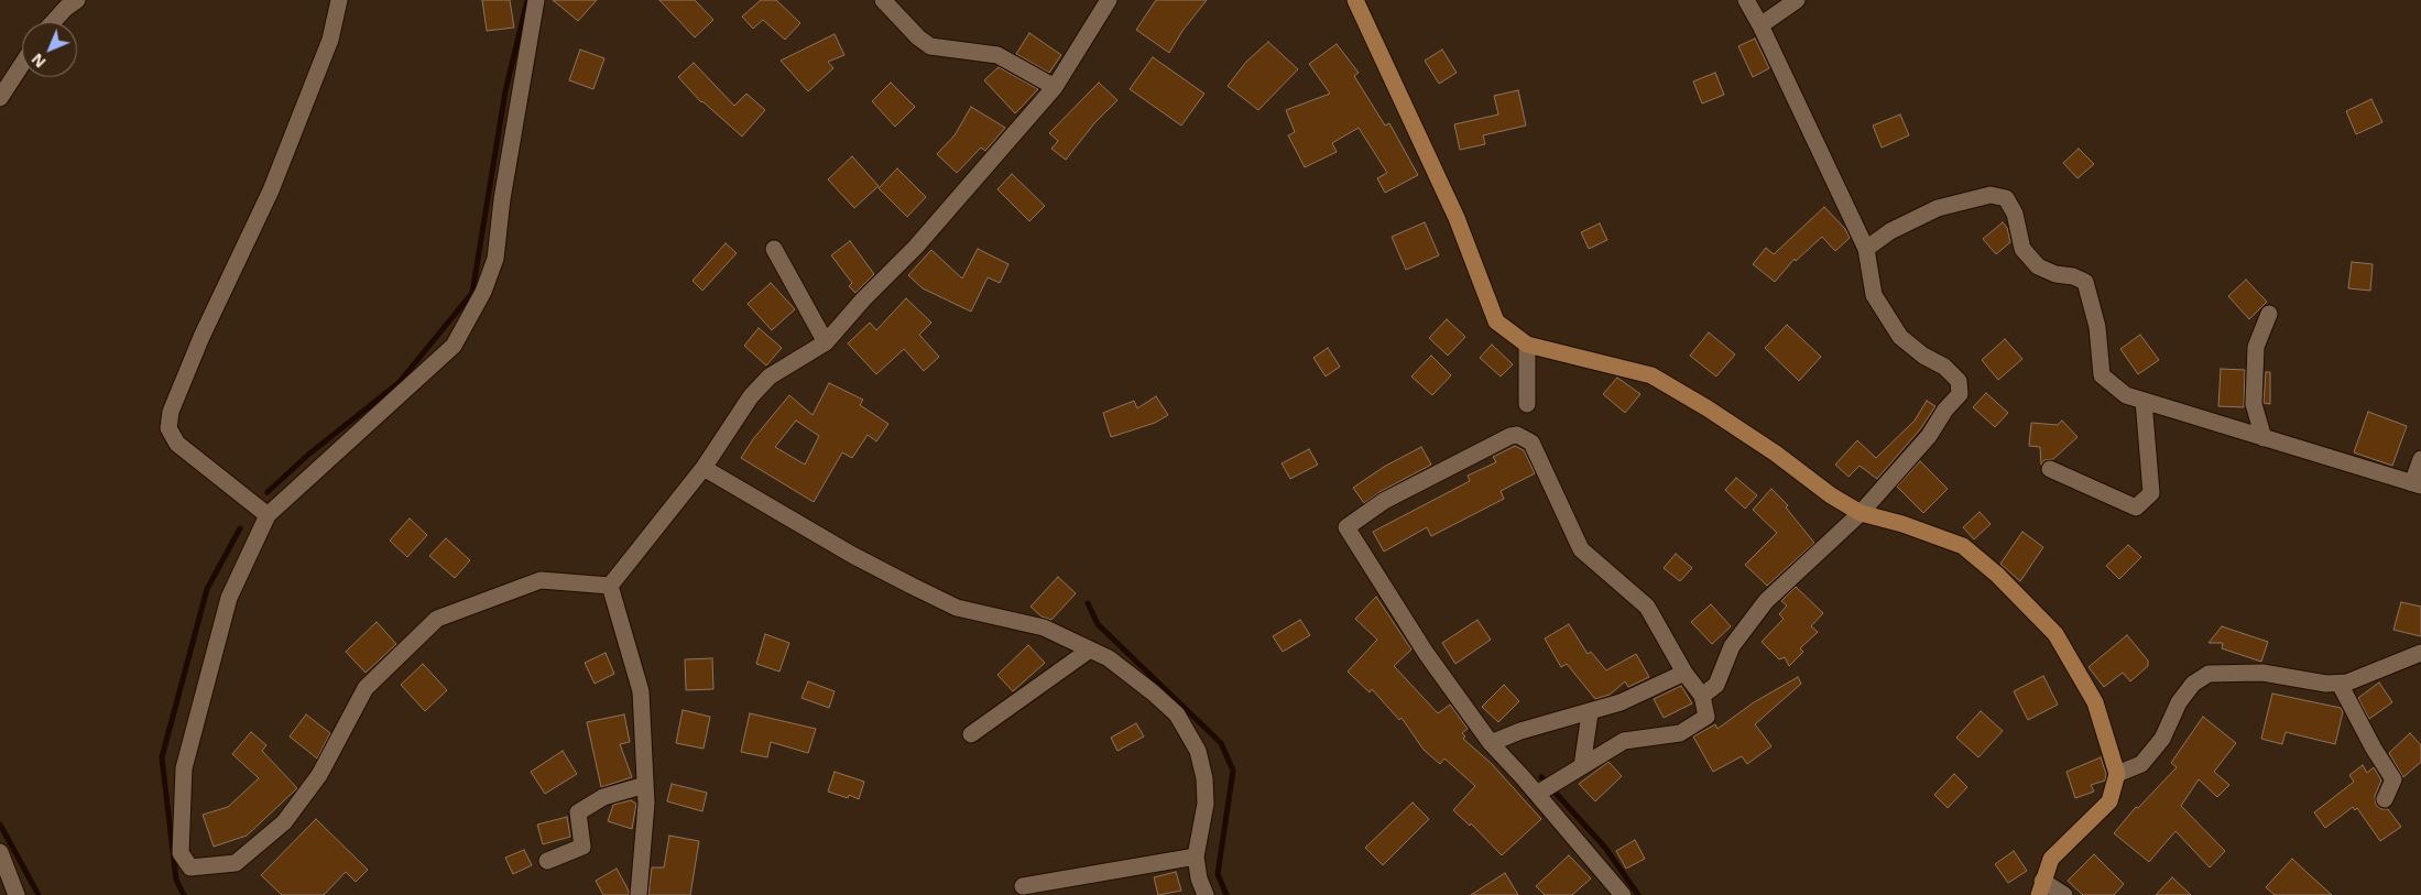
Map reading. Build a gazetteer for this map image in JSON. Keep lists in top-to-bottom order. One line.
{"north":"bottom left"}
